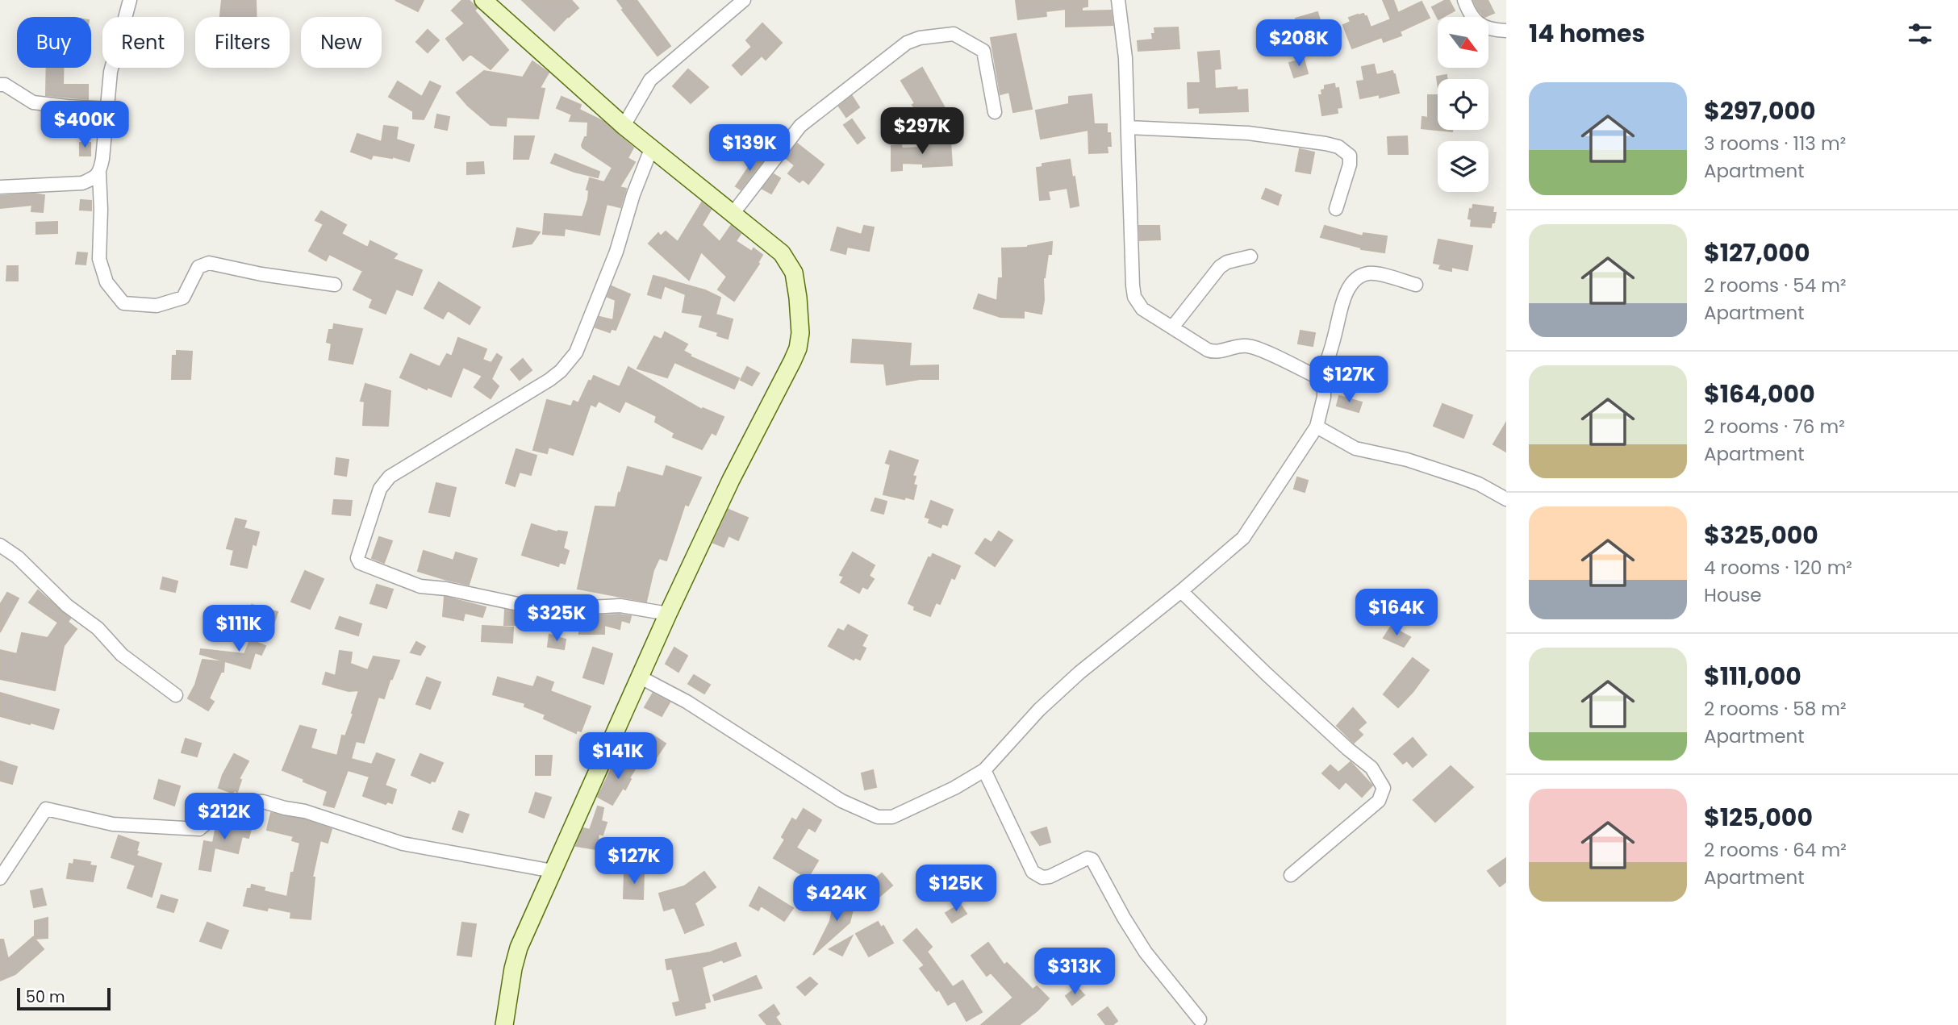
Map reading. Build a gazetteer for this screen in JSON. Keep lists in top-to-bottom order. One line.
{"scale_bar":"50 m","north":"bottom right","page":{"heading":"14 homes","chip":["Buy","Rent","Filters","New"],"price":["$208K","$400K","$297K","$139K","$127K","$164K","$325K","$111K","$141K","$212K","$127K","$125K","$424K","$313K"],"list":[{"name":"$297,000","note":"3 rooms · 113 m² · Apartment"},{"name":"$127,000","note":"2 rooms · 54 m² · Apartment"},{"name":"$164,000","note":"2 rooms · 76 m² · Apartment"},{"name":"$325,000","note":"4 rooms · 120 m² · House"},{"name":"$111,000","note":"2 rooms · 58 m² · Apartment"},{"name":"$125,000","note":"2 rooms · 64 m² · Apartment"}],"scale":"50 m"}}
